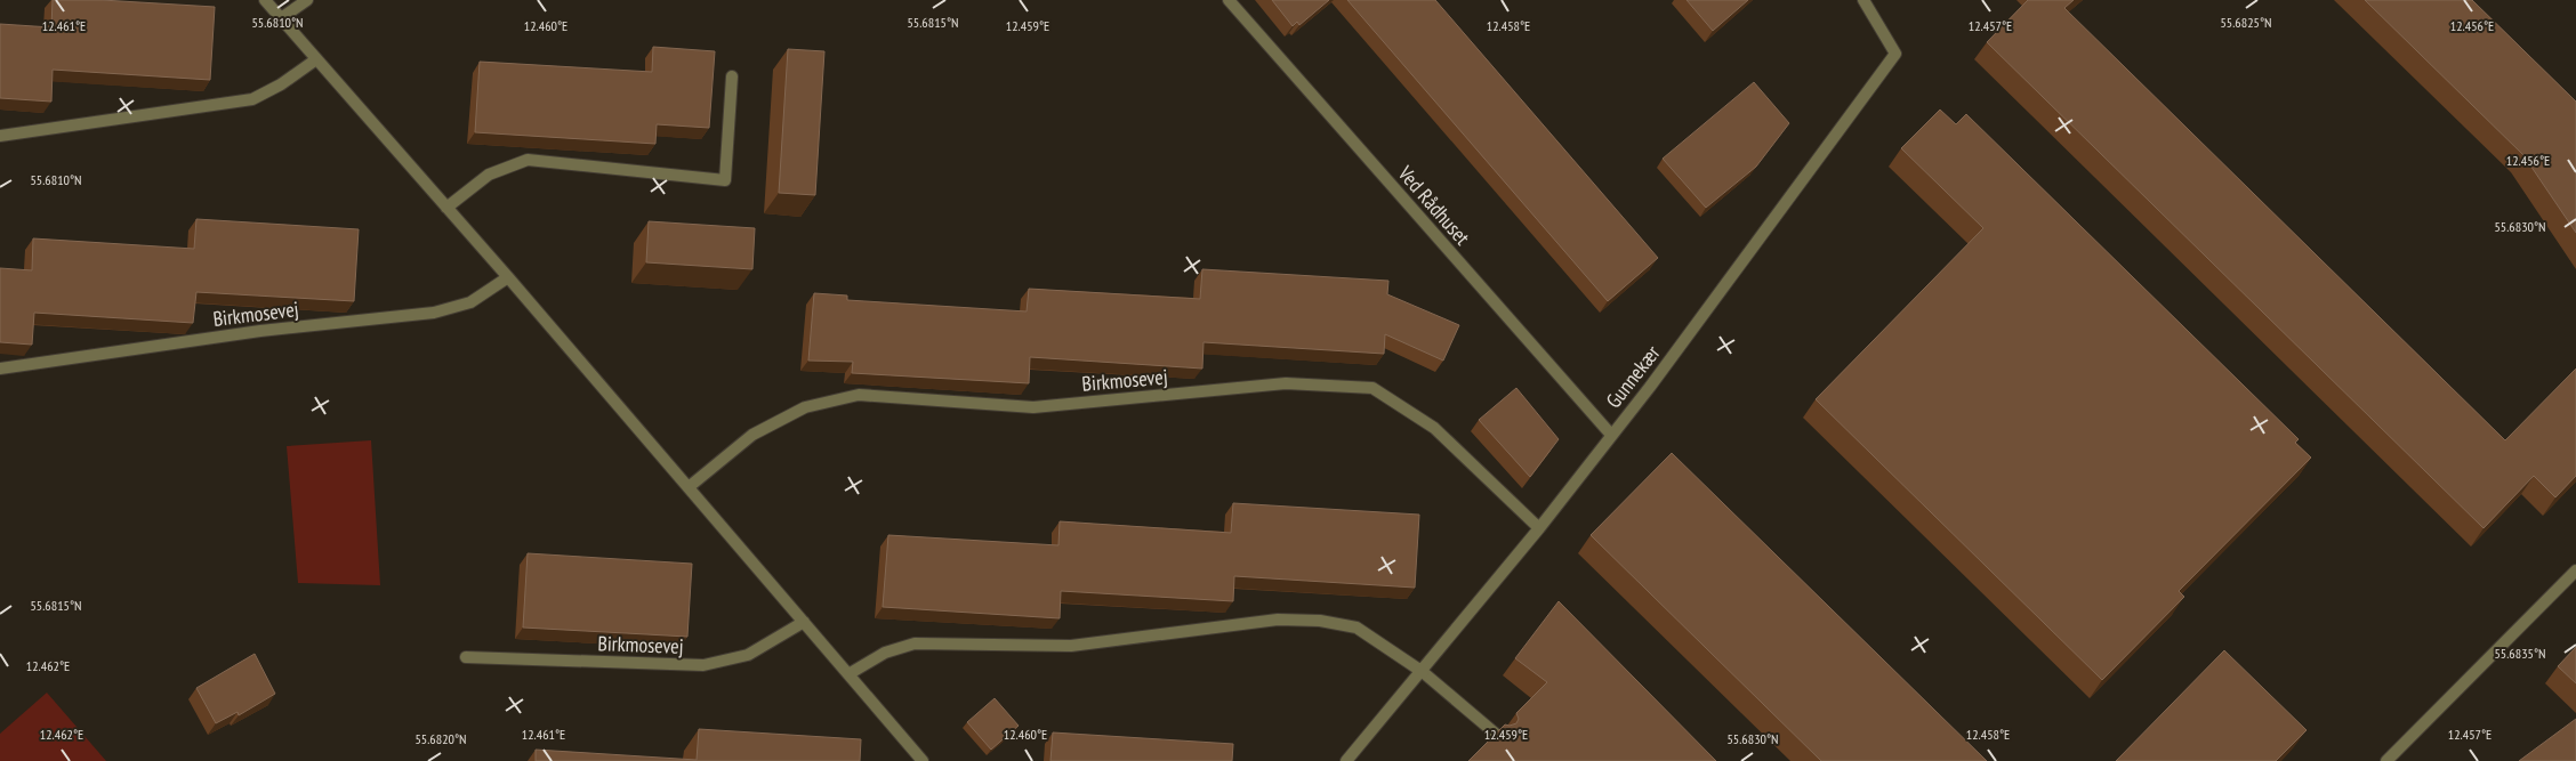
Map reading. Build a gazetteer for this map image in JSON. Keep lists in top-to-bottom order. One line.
{"streets":{"street":["Ved Rådhuset","Birkmosevej","Gunnekær"]},"crossings":[["Ved Rådhuset","Gunnekær"],["Birkmosevej","Gunnekær"]],"coordinates":["55.6810°N","55.6815°N","55.6825°N","12.461°E","12.460°E","12.459°E","12.458°E","12.457°E","12.456°E","55.6830°N","55.6835°N","12.462°E","55.6820°N"]}
